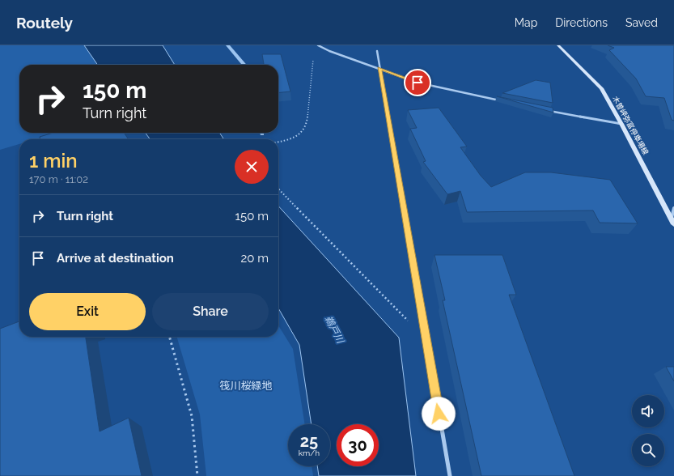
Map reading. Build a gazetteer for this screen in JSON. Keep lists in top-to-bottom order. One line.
{"streets":{"main road":["木曽岬弥富停車場線"]},"water":["鵜戸川"],"parks":["筏川桜緑地"],"page":{"header":"Routely","nav":["Map","Directions","Saved"],"turn":["150 m","Turn right"],"heading":["1 min","170 m · 11:02"],"list":[{"name":"Turn right","value":"150 m"},{"name":"Arrive at destination","value":"20 m"}],"buttons":["Exit","Share"],"speed":"25 km/h","limit":"30"}}
